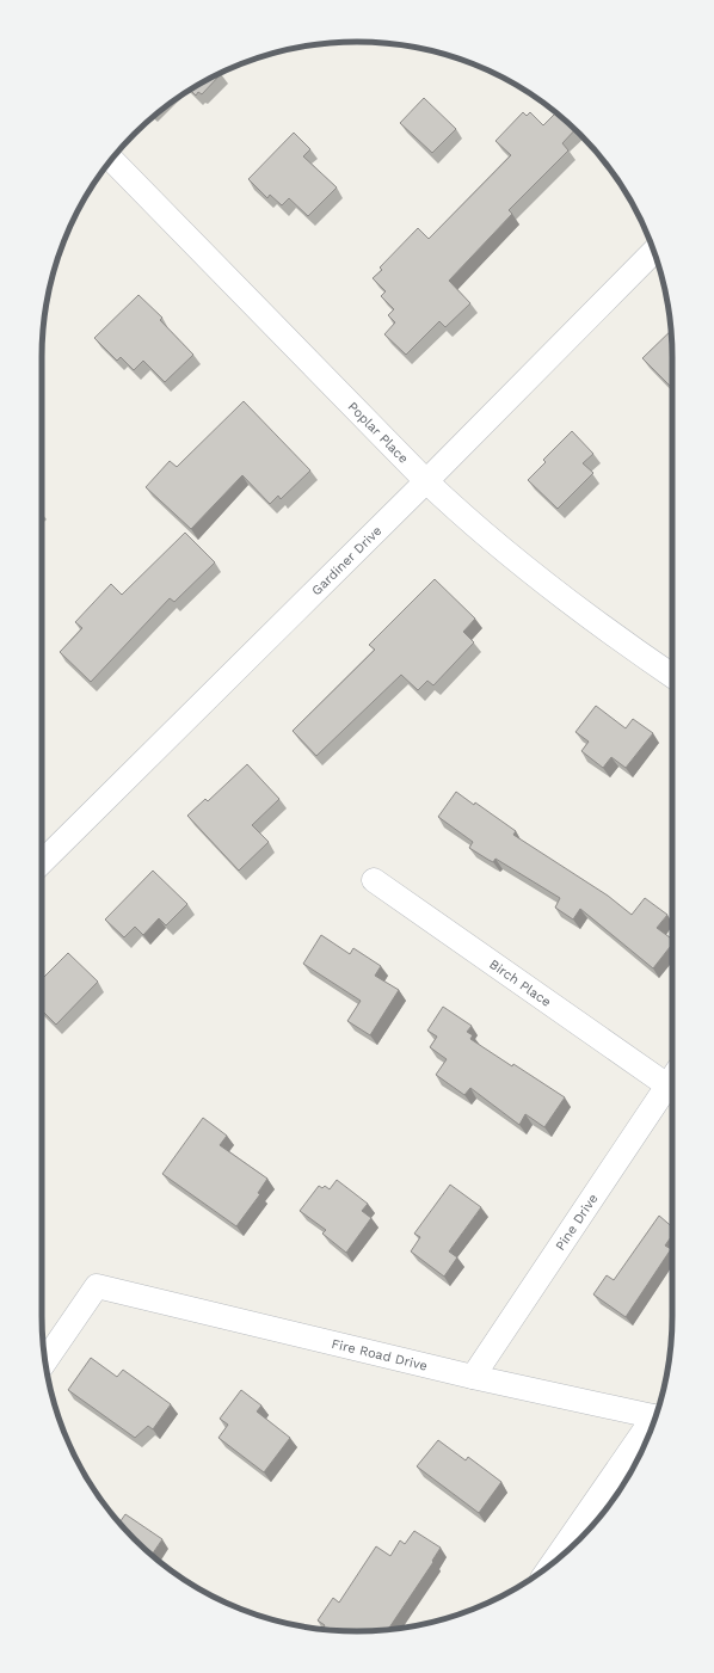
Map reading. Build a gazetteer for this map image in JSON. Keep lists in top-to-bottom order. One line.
{"streets":{"street":["Poplar Place","Gardiner Drive","Birch Place","Pine Drive","Fire Road Drive"]},"crossings":[["Poplar Place","Gardiner Drive"],["Pine Drive","Fire Road Drive"]]}
